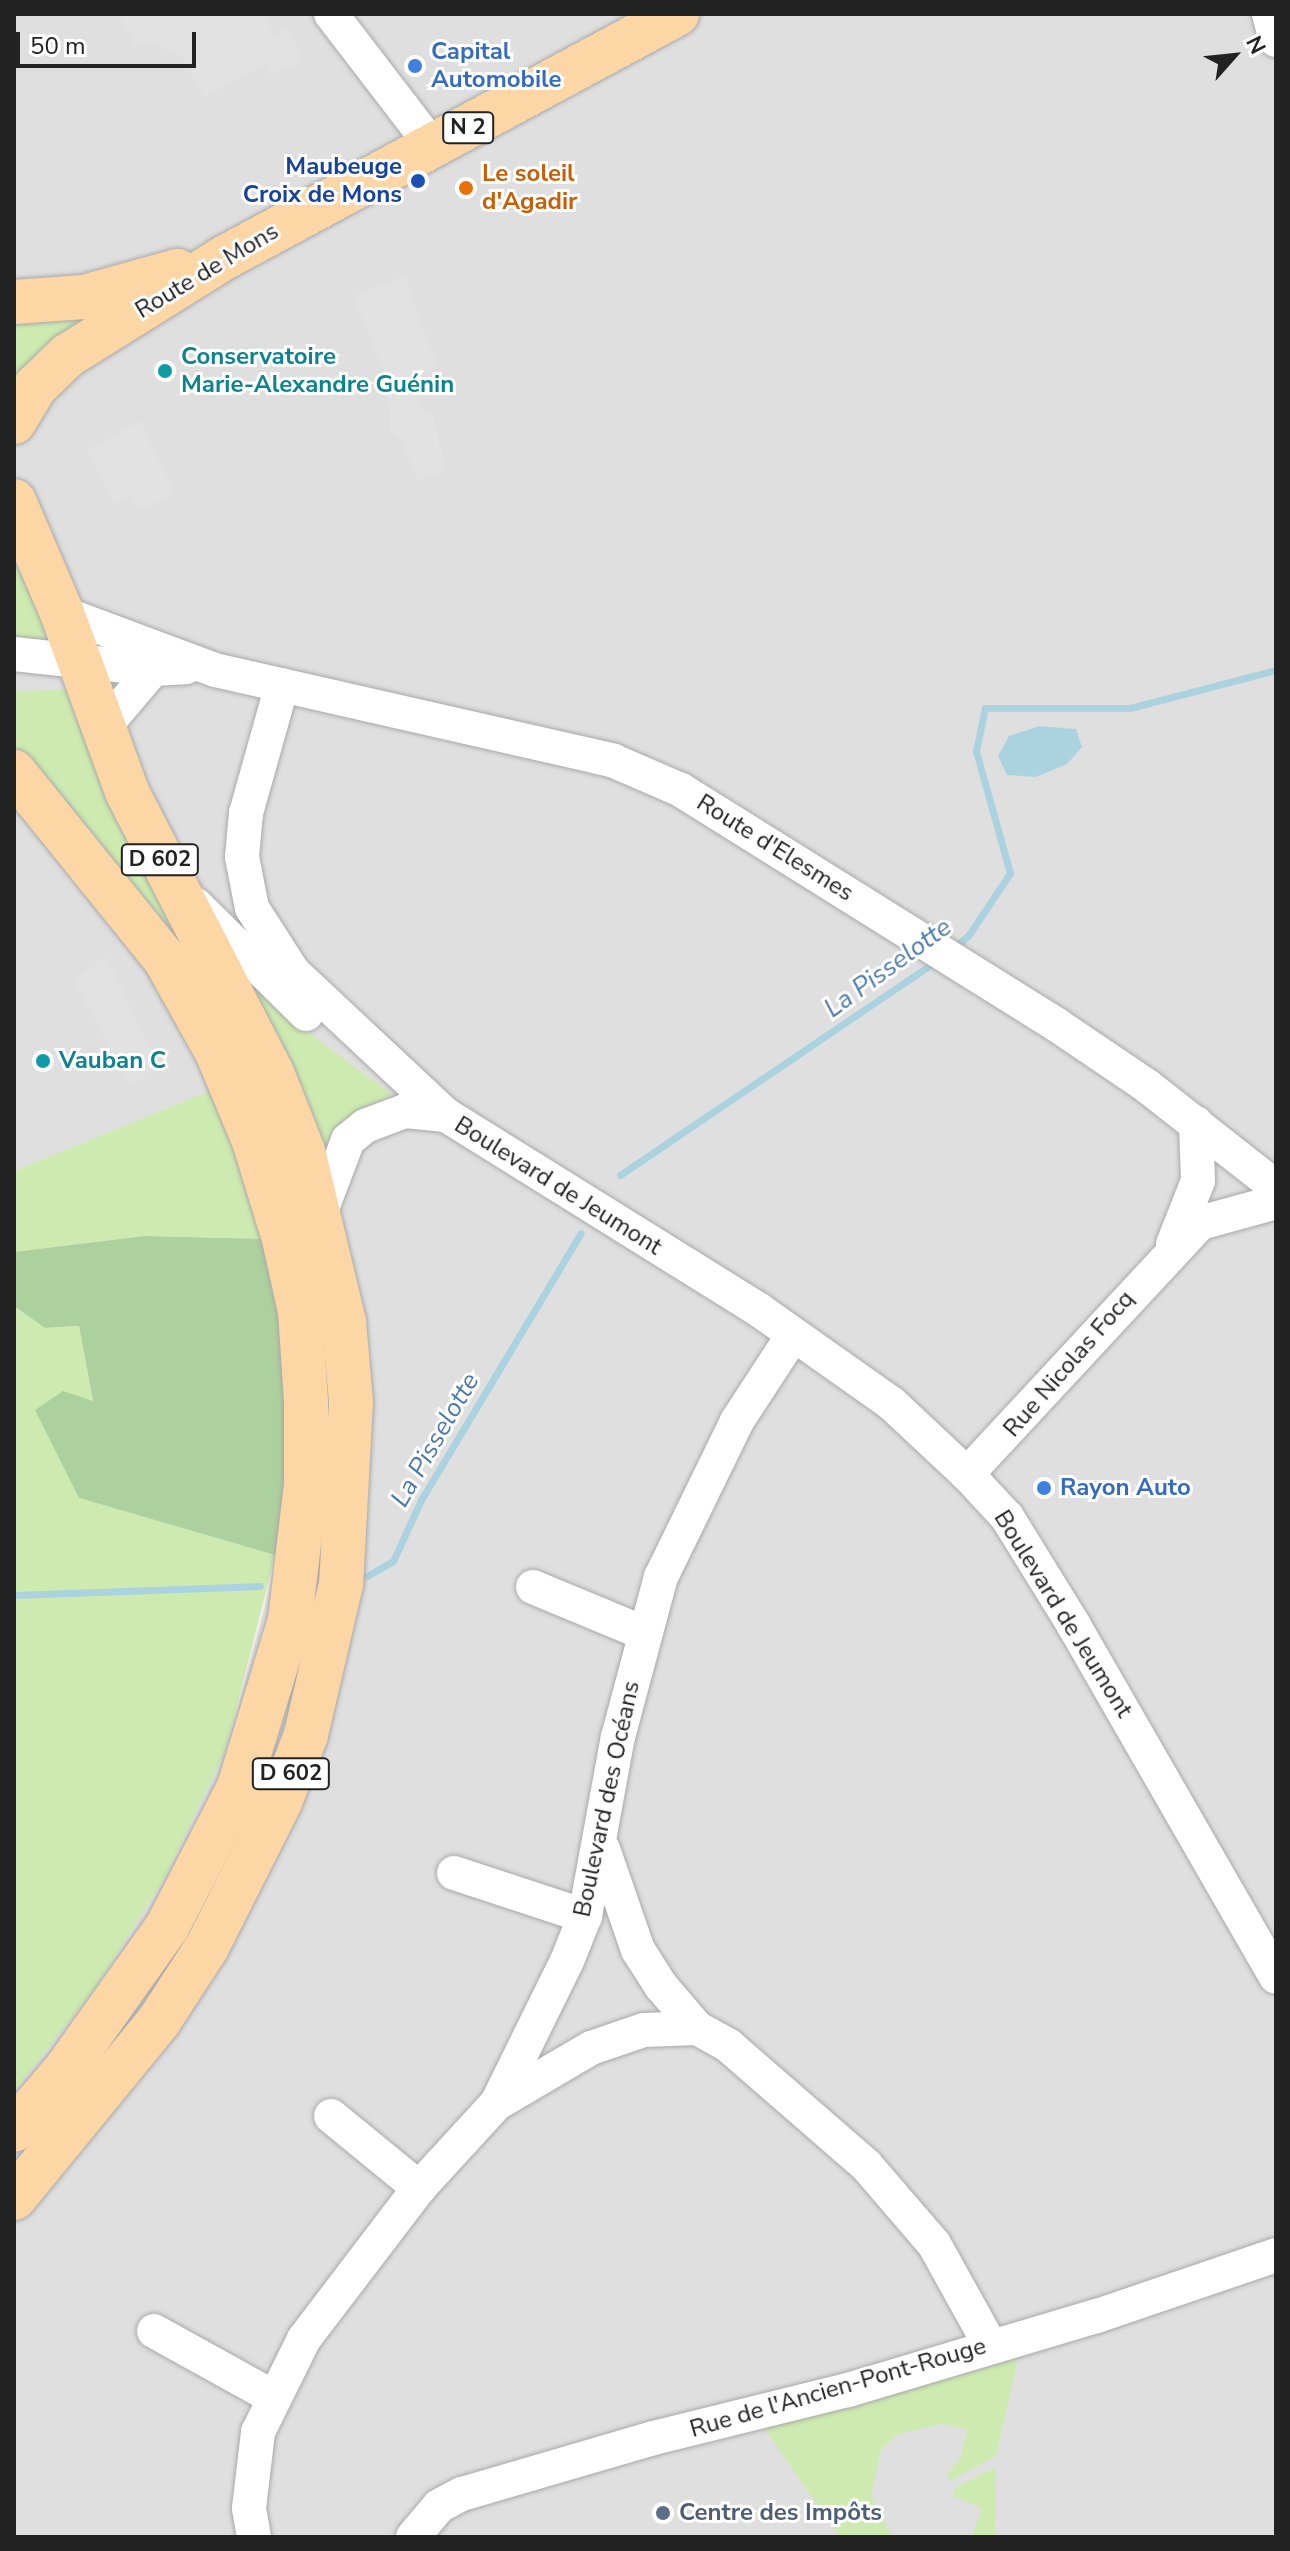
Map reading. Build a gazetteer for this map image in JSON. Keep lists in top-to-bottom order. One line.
{"streets":{"main road":["N 2","Route de Mons","D 602"],"street":["Route d'Elesmes","Boulevard de Jeumont","Rue Nicolas Focq","Boulevard des Océans","Rue de l'Ancien-Pont-Rouge"]},"crossings":[["N 2","Route de Mons"],["Route d'Elesmes","Boulevard de Jeumont"],["Route d'Elesmes","Rue Nicolas Focq"],["D 602","Boulevard de Jeumont"],["Boulevard de Jeumont","Rue Nicolas Focq"],["Boulevard de Jeumont","Boulevard des Océans"]],"water":["La Pisselotte"],"places":["Capital Automobile","Maubeuge Croix de Mons","Le soleil d'Agadir","Conservatoire Marie-Alexandre Guénin","Vauban C","Rayon Auto","Centre des Impôts"],"scale_bar":"50 m","north":"top right"}
